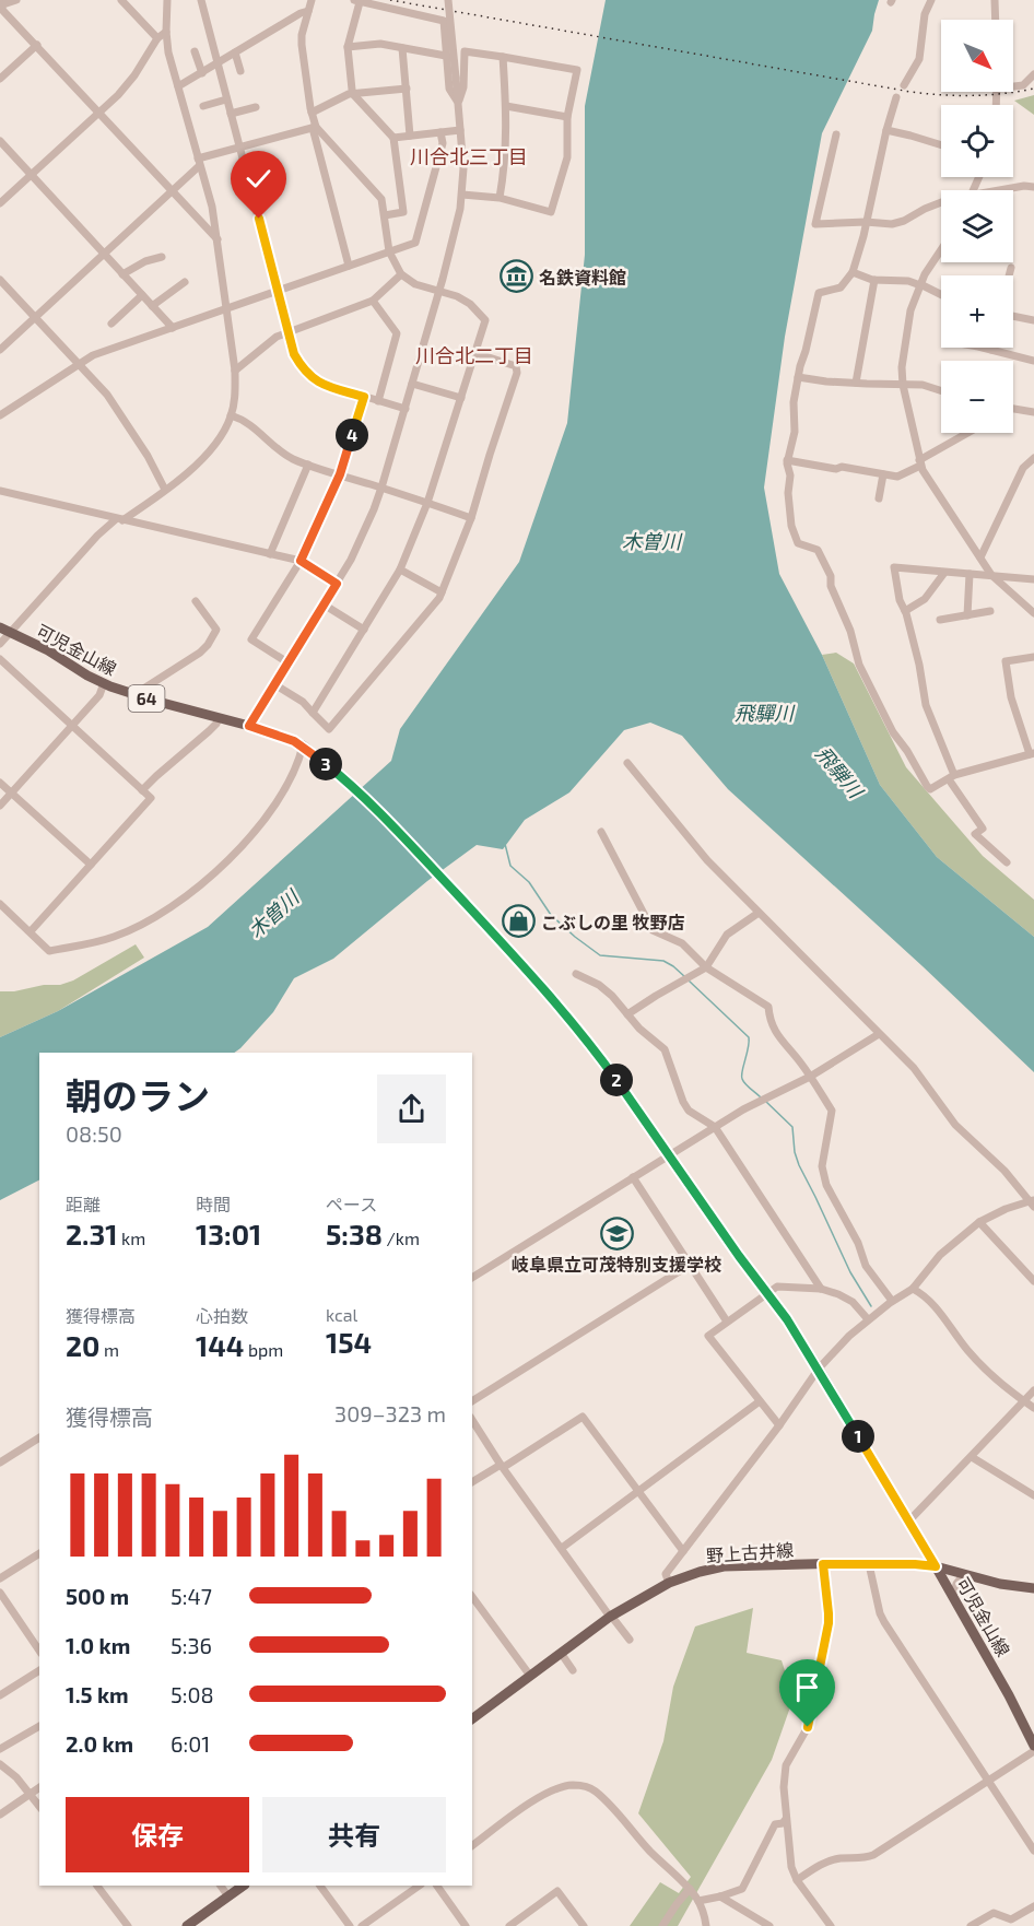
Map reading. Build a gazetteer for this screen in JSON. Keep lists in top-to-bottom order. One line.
{"streets":{"main road":["可児金山線","64","野上古井線"]},"crossings":[["可児金山線","野上古井線"]],"districts":["川合北三丁目","川合北二丁目"],"water":["木曽川","飛驒川","飛騨川"],"places":{"museum":["名鉄資料館"],"shop":["こぶしの里 牧野店"],"school or university":["岐阜県立可茂特別支援学校"]},"north":"bottom right","page":{"map_buttons":["+","−"],"pins":["4","3","2","1"],"heading":["朝のラン","08:50"],"stats":[["距離","2.31 km"],["時間","13:01"],["ペース","5:38 /km"],["獲得標高","20 m"],["心拍数","144 bpm"],["kcal","154"]],"chart":["獲得標高","309–323 m"],"list":[{"name":"500 m","note":"5:47"},{"name":"1.0 km","note":"5:36"},{"name":"1.5 km","note":"5:08"},{"name":"2.0 km","note":"6:01"}],"buttons":["保存","共有"]}}
